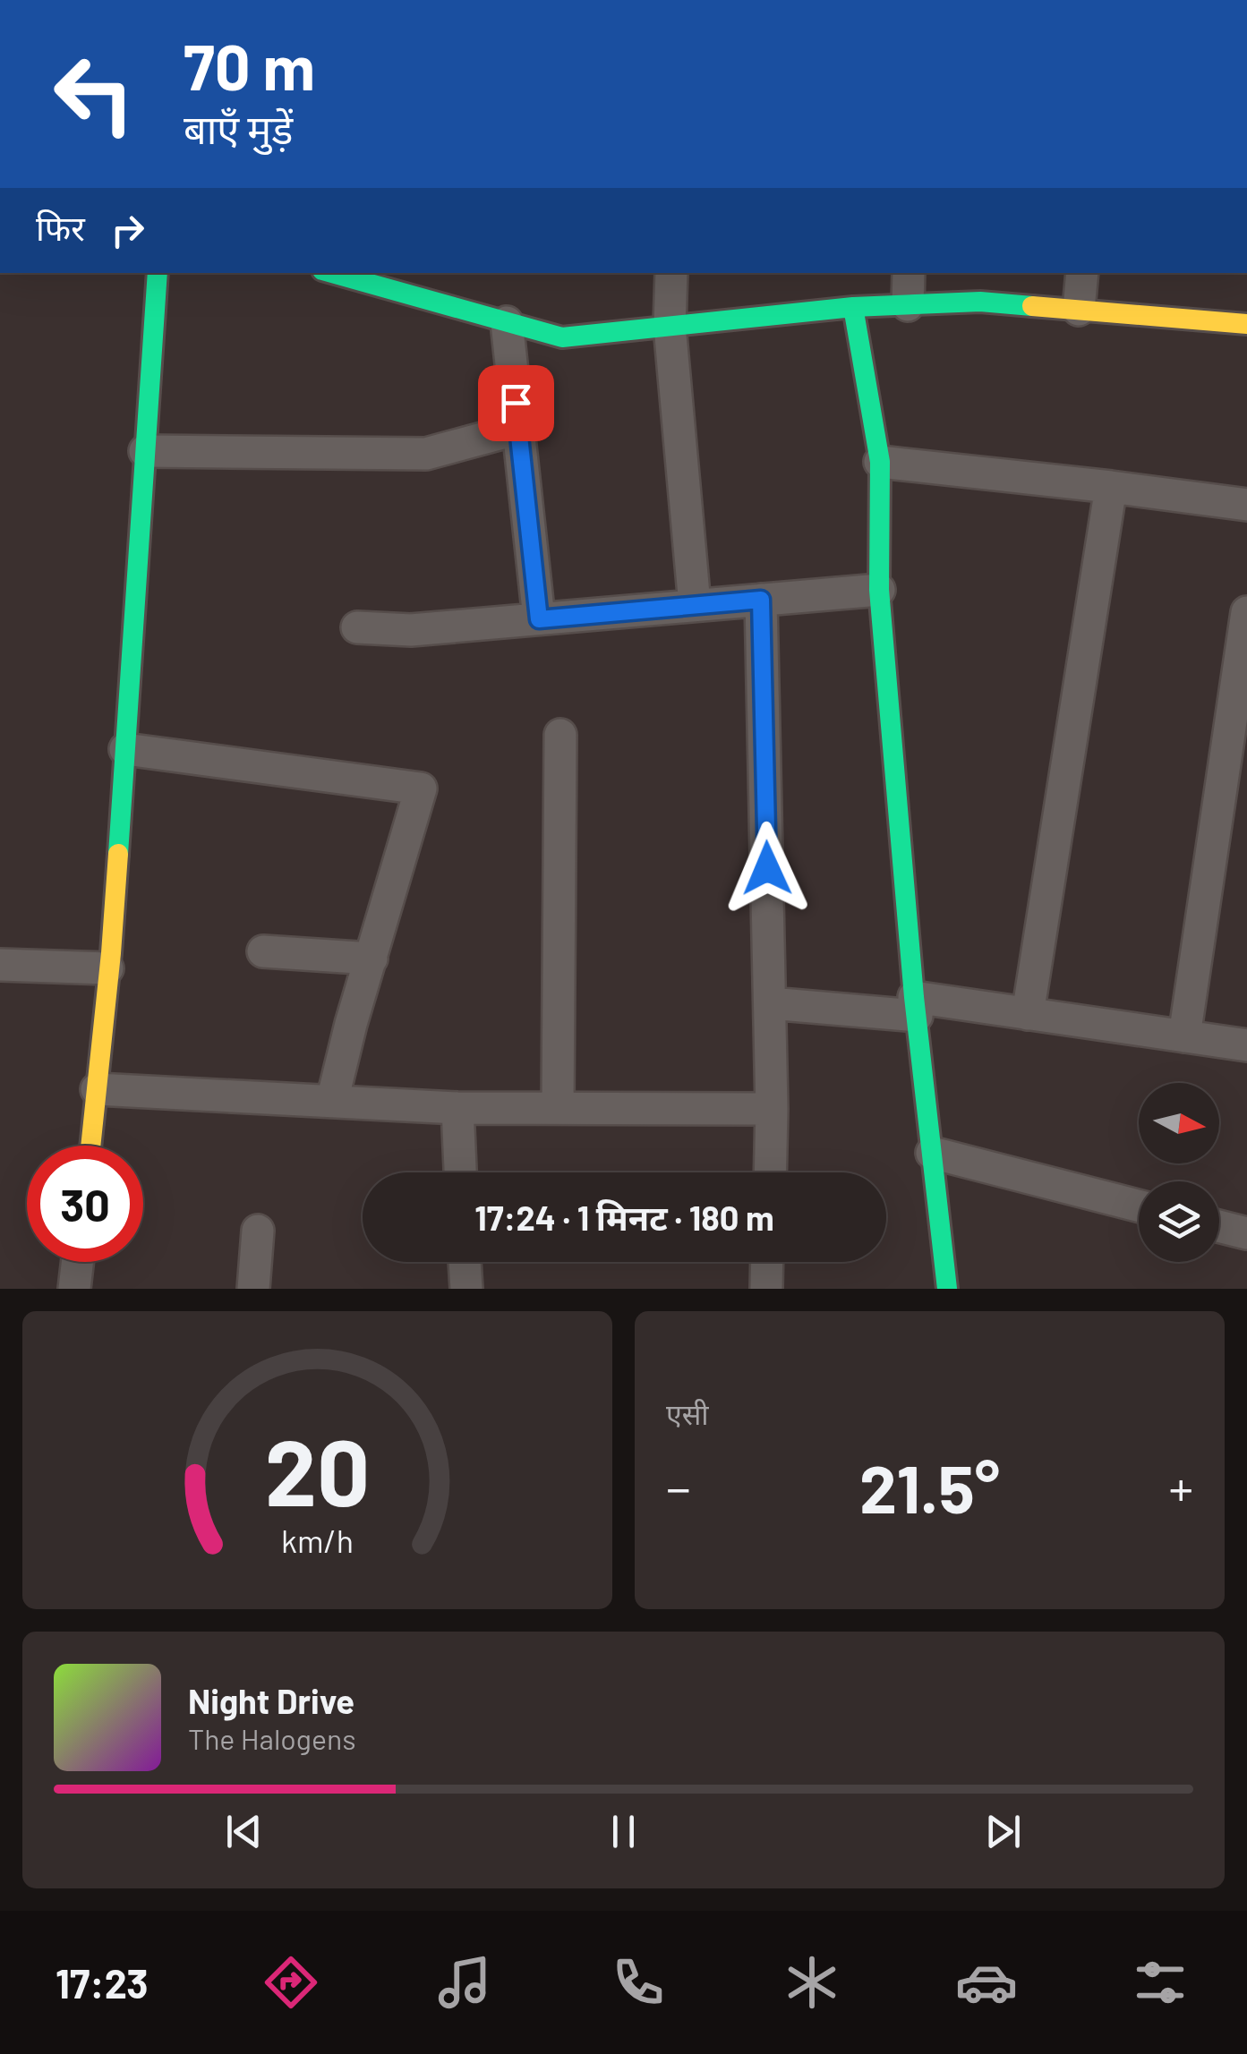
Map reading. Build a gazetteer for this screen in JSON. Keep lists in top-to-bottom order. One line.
{"north":"right","page":{"turn":["70 m","बाएँ मुड़ें"],"then":"फिर","limit":"30","trip":"17:24 · 1 मिनट · 180 m","tile":"एसी","heat":["−","21.5°","+"],"song":["Night Drive","The Halogens"],"tabs":"17:23","gauge":["20","km/h"]}}
